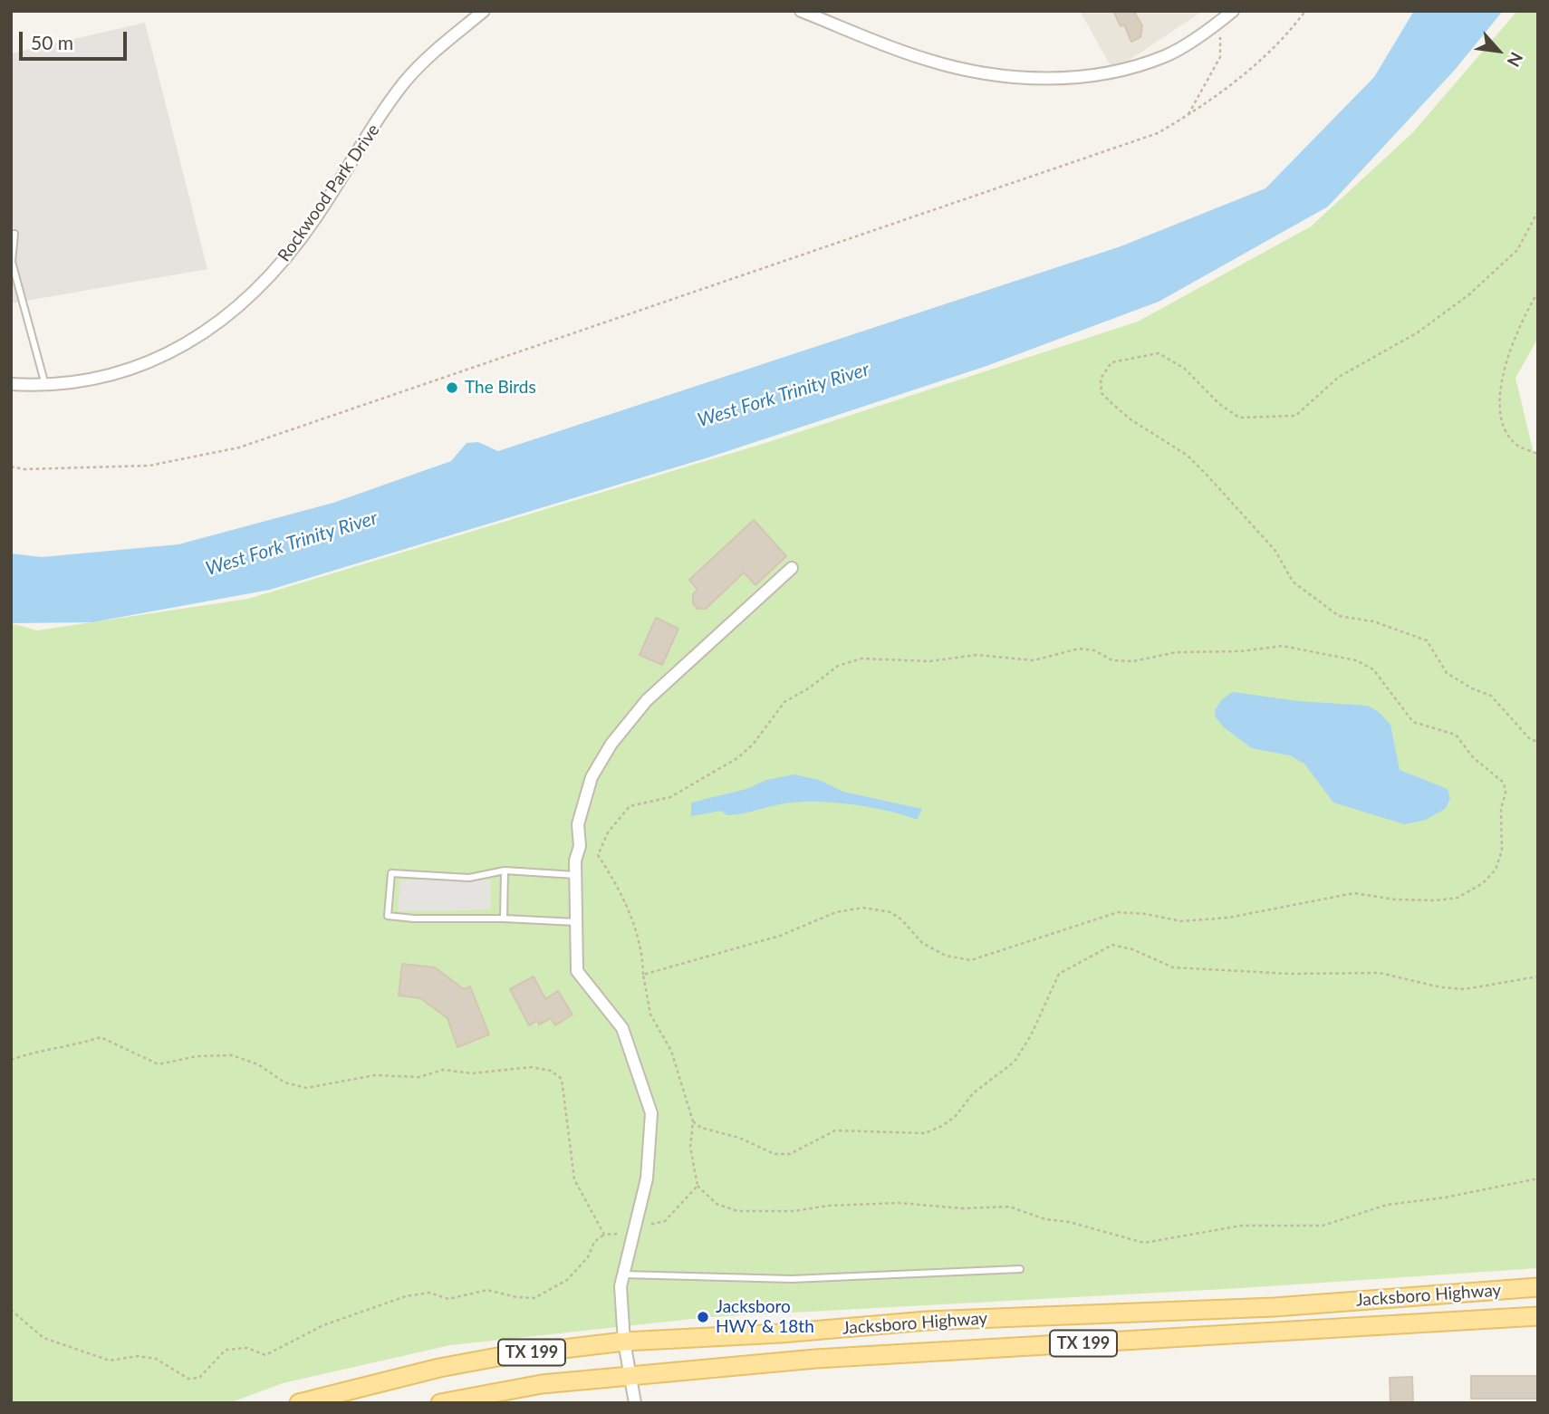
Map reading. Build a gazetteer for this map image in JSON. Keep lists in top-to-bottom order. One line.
{"streets":{"main road":["Jacksboro Highway","TX 199"],"street":["Rockwood Park Drive"]},"water":["West Fork Trinity River"],"places":["The Birds","Jacksboro HWY & 18th"],"scale_bar":"50 m","north":"bottom right"}
